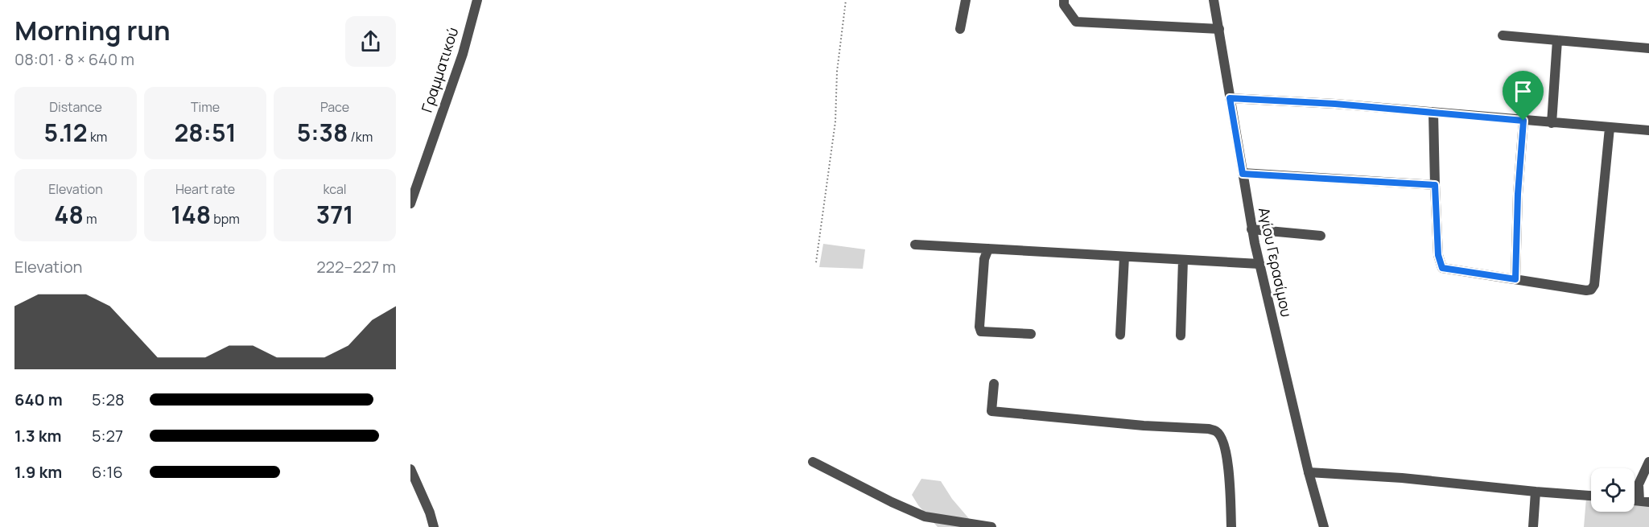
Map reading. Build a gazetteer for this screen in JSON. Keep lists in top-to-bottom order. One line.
{"streets":{"street":["Γραμματικού","Αγίου Γερασίμου"]},"page":{"heading":["Morning run","08:01 · 8 × 640 m"],"stats":[["Distance","5.12 km"],["Time","28:51"],["Pace","5:38 /km"],["Elevation","48 m"],["Heart rate","148 bpm"],["kcal","371"]],"chart":["Elevation","222–227 m"],"list":[{"name":"640 m","note":"5:28"},{"name":"1.3 km","note":"5:27"},{"name":"1.9 km","note":"6:16"}]}}
